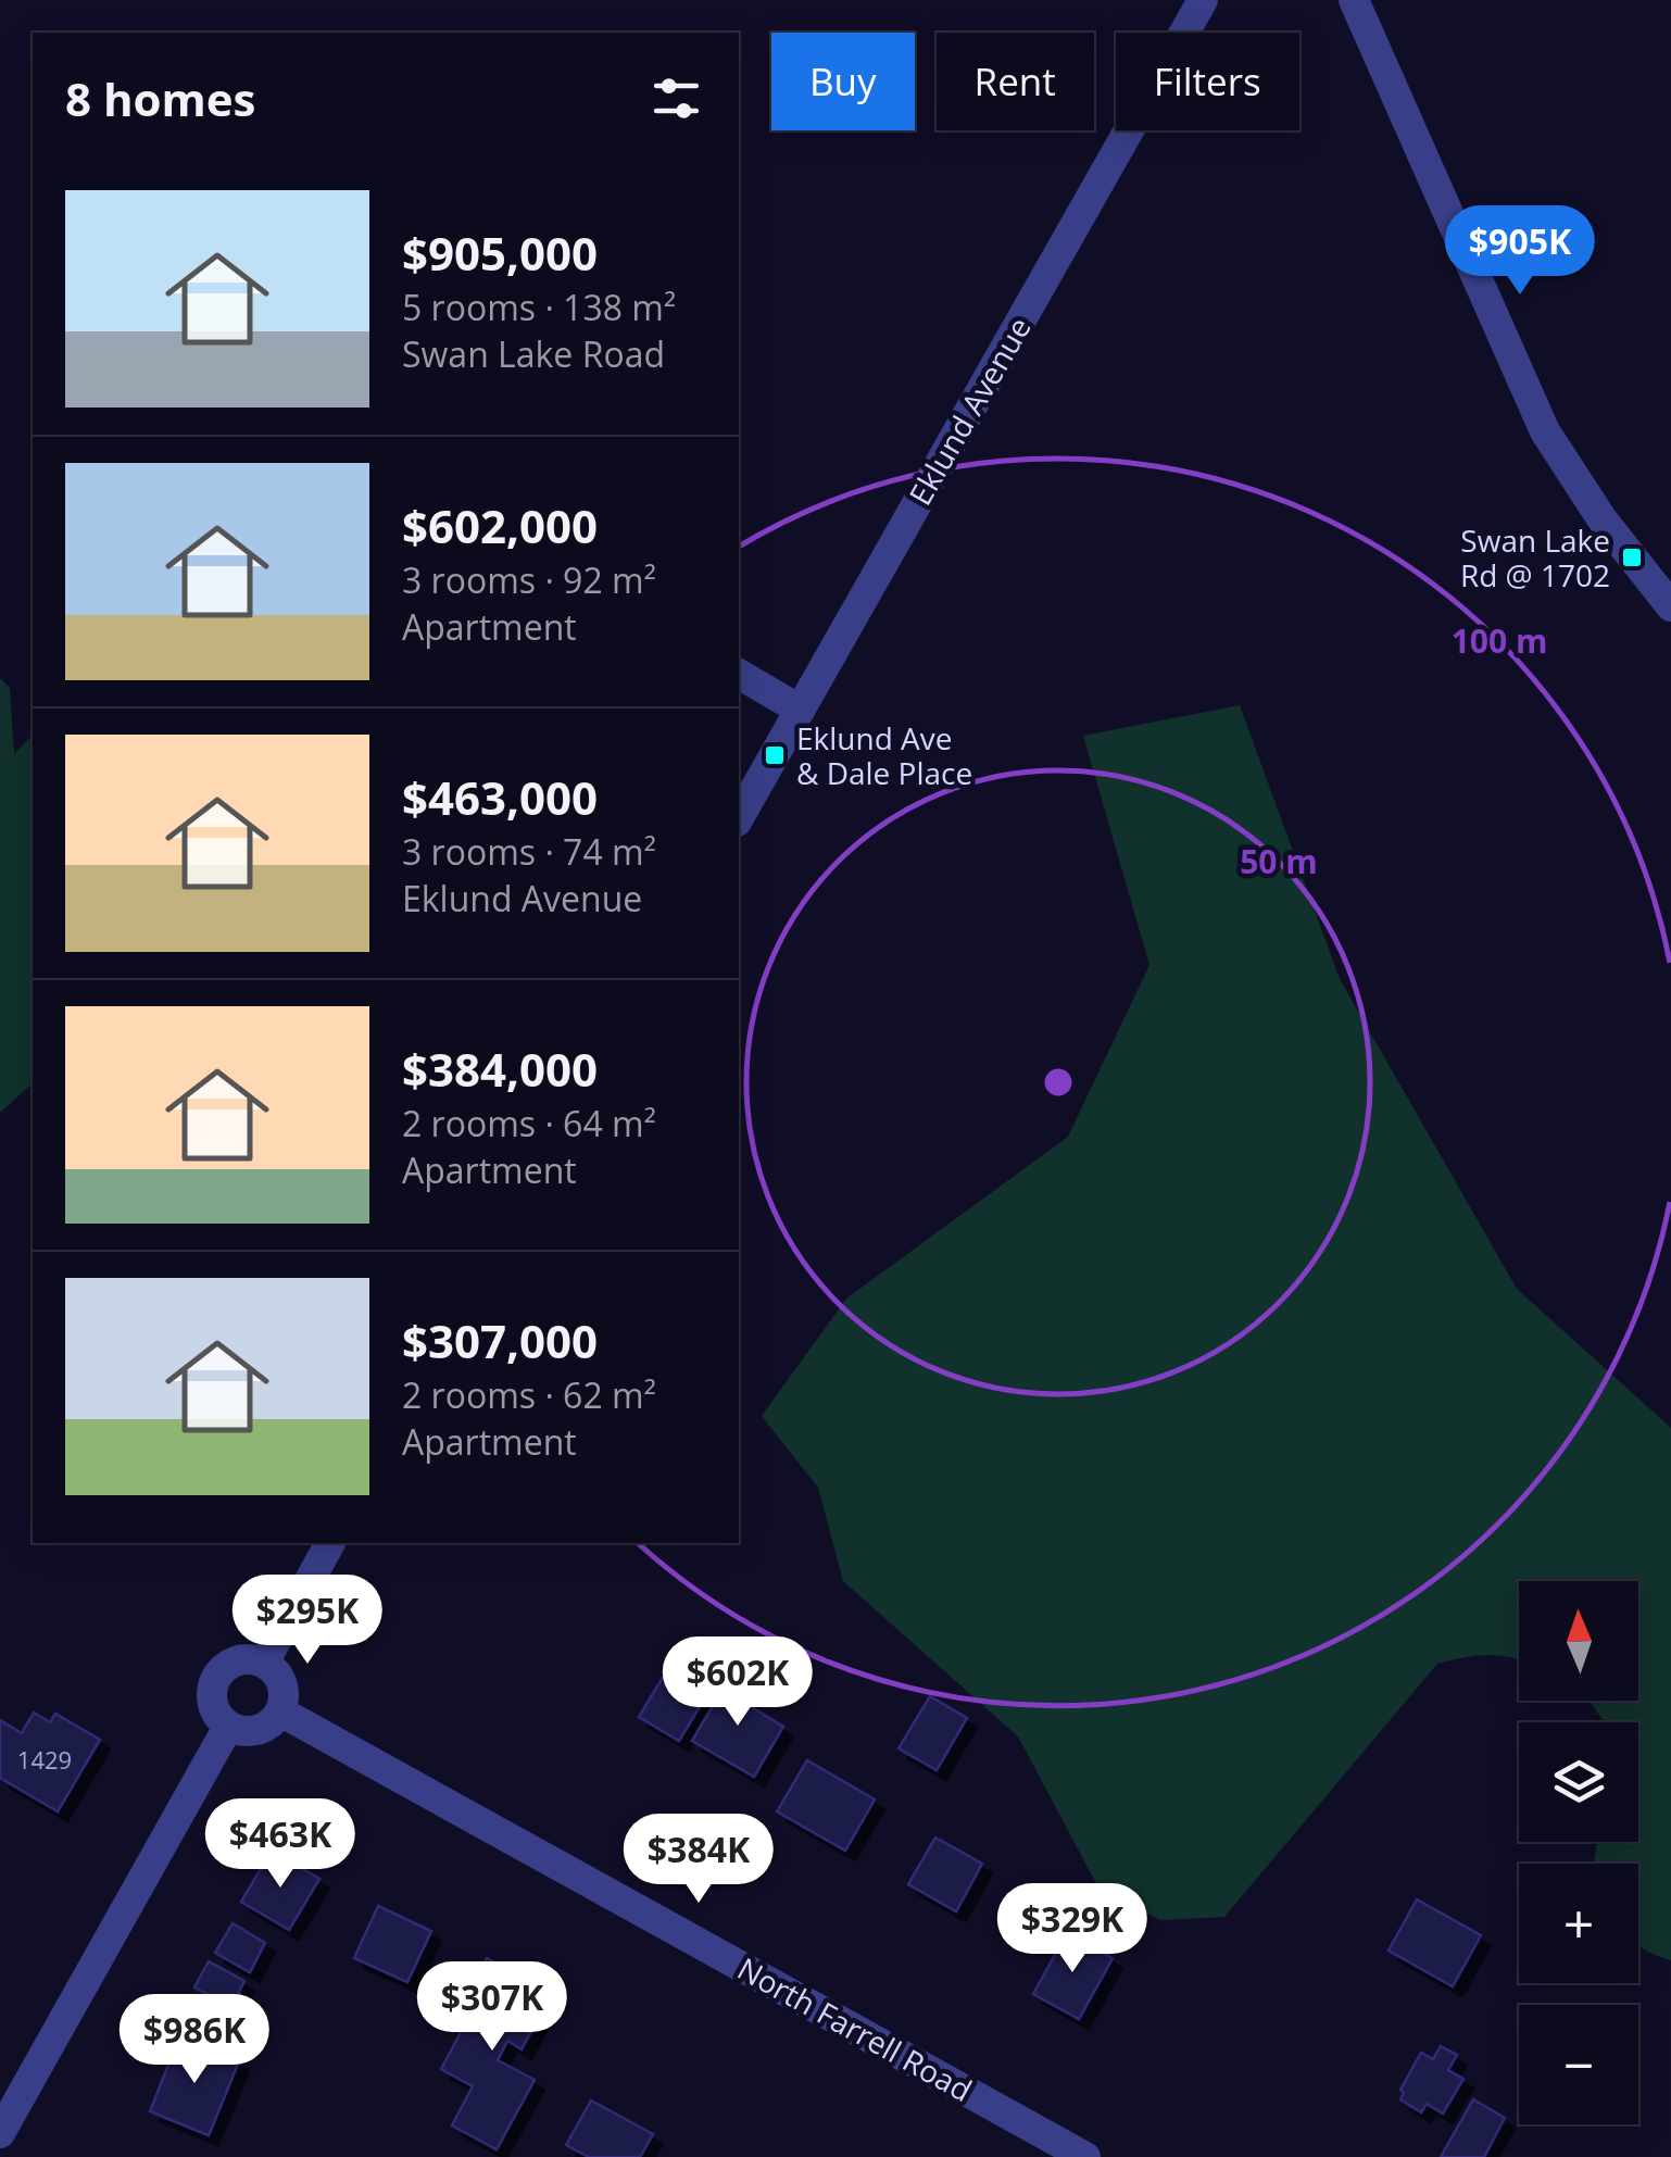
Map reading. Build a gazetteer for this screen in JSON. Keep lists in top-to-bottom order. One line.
{"streets":{"street":["Eklund Avenue","North Farrell Road"]},"places":{"transit":["Swan Lake Rd @ 1702","Eklund Ave & Dale Place"]},"house_numbers":["1429"],"north":"top","page":{"chip":["Buy","Rent","Filters"],"heading":"8 homes","list":[{"name":"$905,000","note":"5 rooms · 138 m² · Swan Lake Road"},{"name":"$602,000","note":"3 rooms · 92 m² · Apartment"},{"name":"$463,000","note":"3 rooms · 74 m² · Eklund Avenue"},{"name":"$384,000","note":"2 rooms · 64 m² · Apartment"},{"name":"$307,000","note":"2 rooms · 62 m² · Apartment"}],"price":["$905K","$295K","$602K","$463K","$384K","$329K","$307K","$986K"],"map_buttons":["+","−"]},"rings":["100 m","50 m"]}
